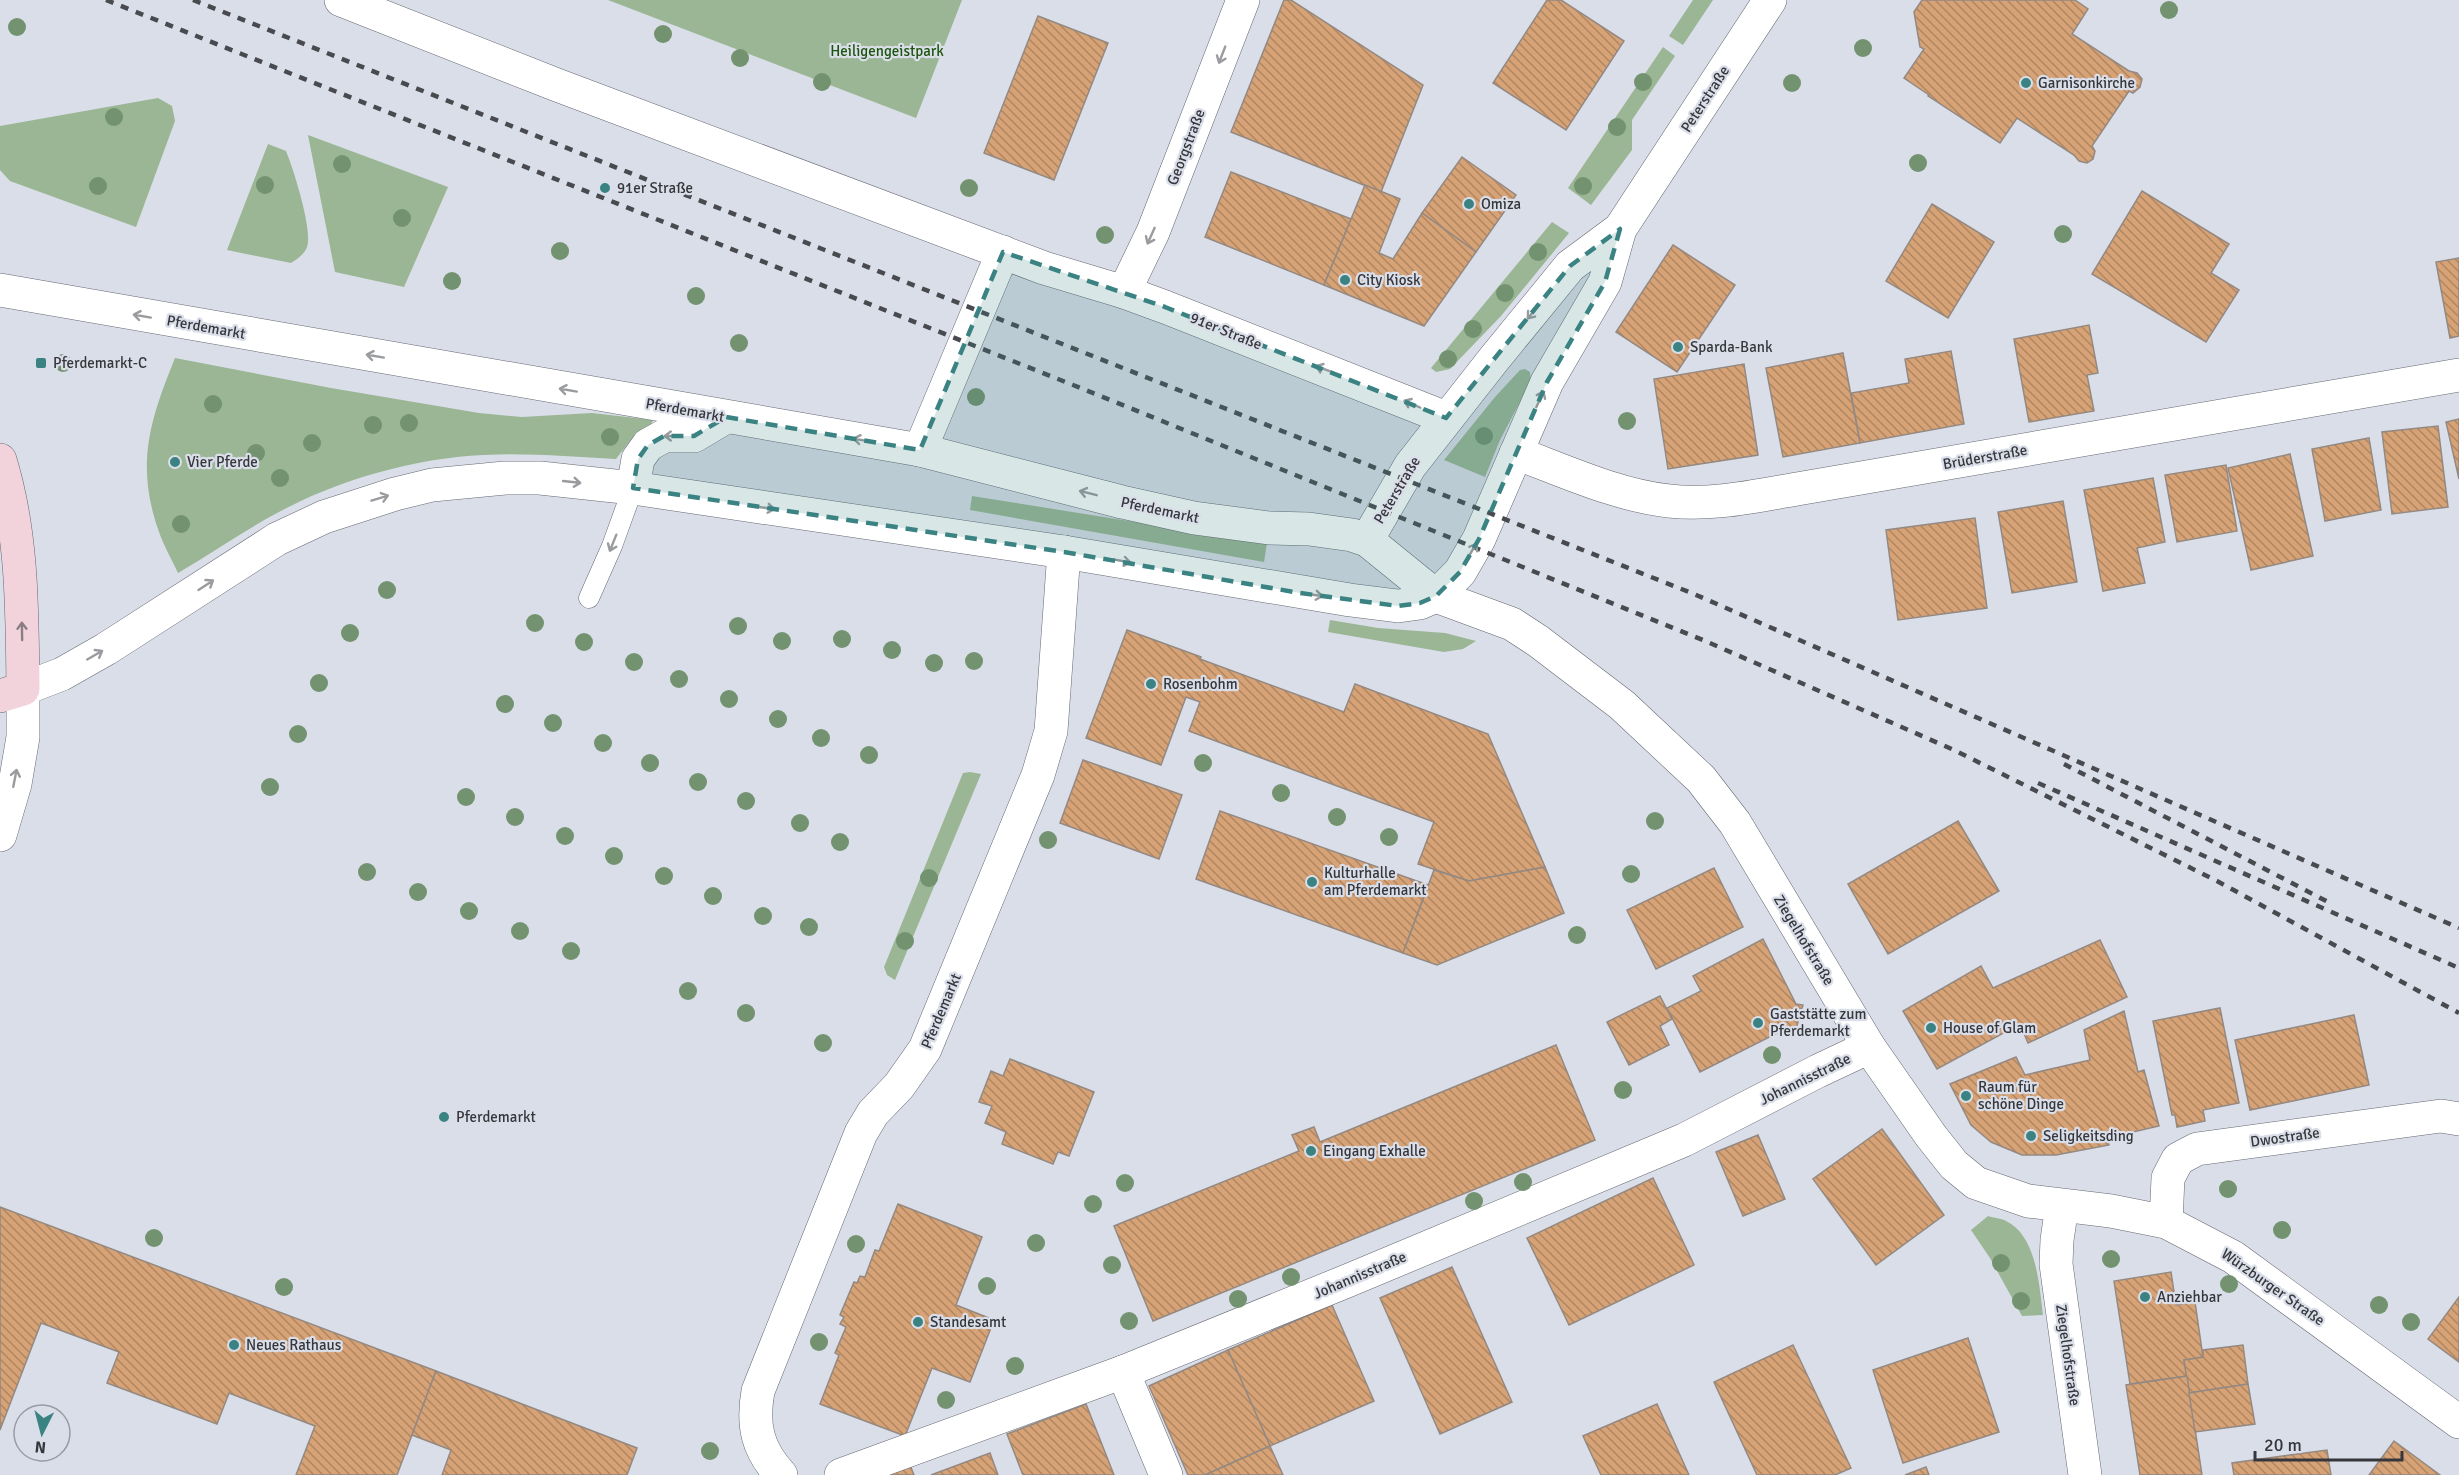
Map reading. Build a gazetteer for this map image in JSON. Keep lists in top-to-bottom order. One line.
{"streets":{"street":["Peterstraße","Georgstraße","Pferdemarkt","91er Straße","Brüderstraße","Ziegelhofstraße","Johannisstraße","Dwostraße","Würzburger Straße"]},"crossings":[["Peterstraße","Pferdemarkt"],["Peterstraße","91er Straße"],["Peterstraße","Brüderstraße"],["Peterstraße","Ziegelhofstraße"],["Georgstraße","91er Straße"],["Ziegelhofstraße","Johannisstraße"],["Ziegelhofstraße","Würzburger Straße"],["Dwostraße","Würzburger Straße"]],"one_way":["Georgstraße"],"parks":["Heiligengeistpark"],"places":{"other":["Garnisonkirche","91er Straße","Omiza","City Kiosk","Sparda-Bank","Vier Pferde","Rosenbohm","Kulturhalle am Pferdemarkt","Gaststätte zum Pferdemarkt","House of Glam","Raum für schöne Dinge","Pferdemarkt","Seligkeitsding","Eingang Exhalle","Anziehbar","Standesamt","Neues Rathaus"],"transit":["Pferdemarkt-C"]},"scale_bar":"20 m","north":"bottom"}
